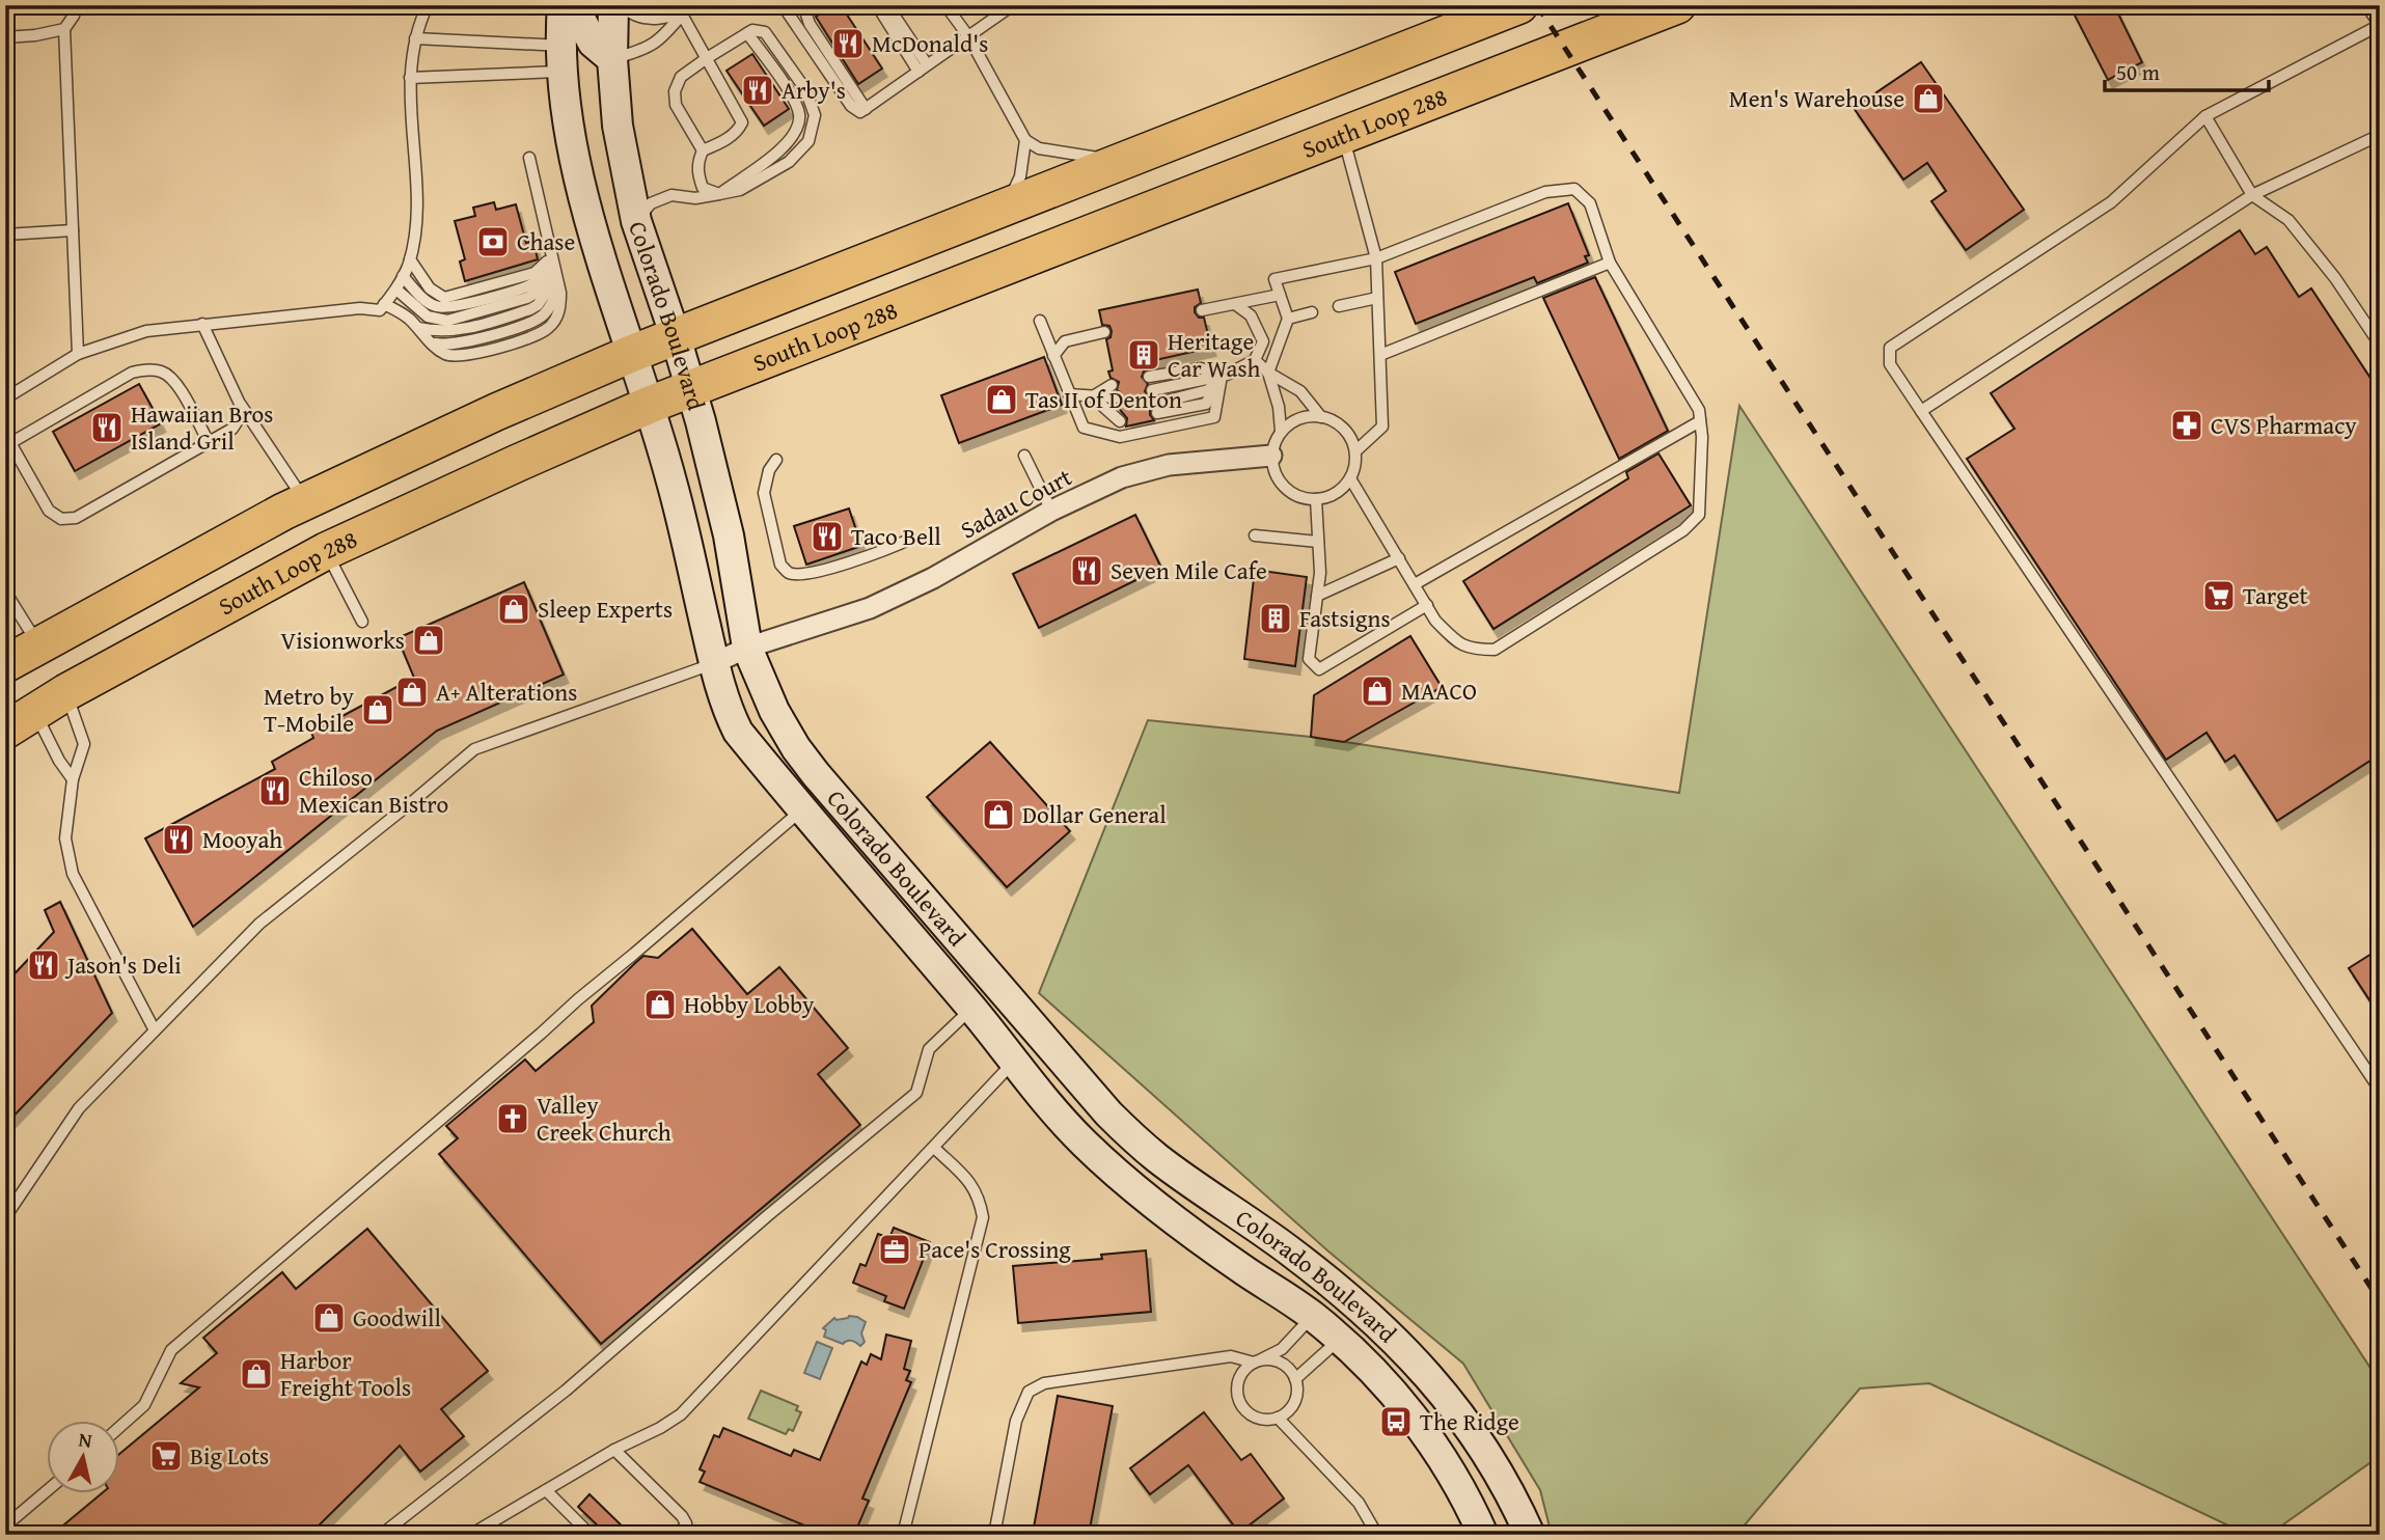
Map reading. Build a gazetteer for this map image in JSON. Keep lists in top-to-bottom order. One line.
{"streets":{"highway":["South Loop 288"],"street":["Colorado Boulevard","Sadau Court"]},"crossings":[["South Loop 288","Colorado Boulevard"],["Colorado Boulevard","Sadau Court"]],"places":{"restaurant":["McDonald's","Arby's","Hawaiian Bros Island Gril","Taco Bell","Seven Mile Cafe","Chiloso Mexican Bistro","Mooyah","Jason's Deli"],"shop":["Men's Warehouse","Tas II of Denton","Sleep Experts","Visionworks","MAACO","A+ Alterations","Metro by T-Mobile","Dollar General","Hobby Lobby","Goodwill","Harbor Freight Tools"],"bank":["Chase"],"building":["Heritage Car Wash","Fastsigns"],"pharmacy":["CVS Pharmacy"],"supermarket":["Target","Big Lots"],"church":["Valley Creek Church"],"office":["Pace's Crossing"],"bus stop":["The Ridge"]},"scale_bar":"50 m","north":"top"}
